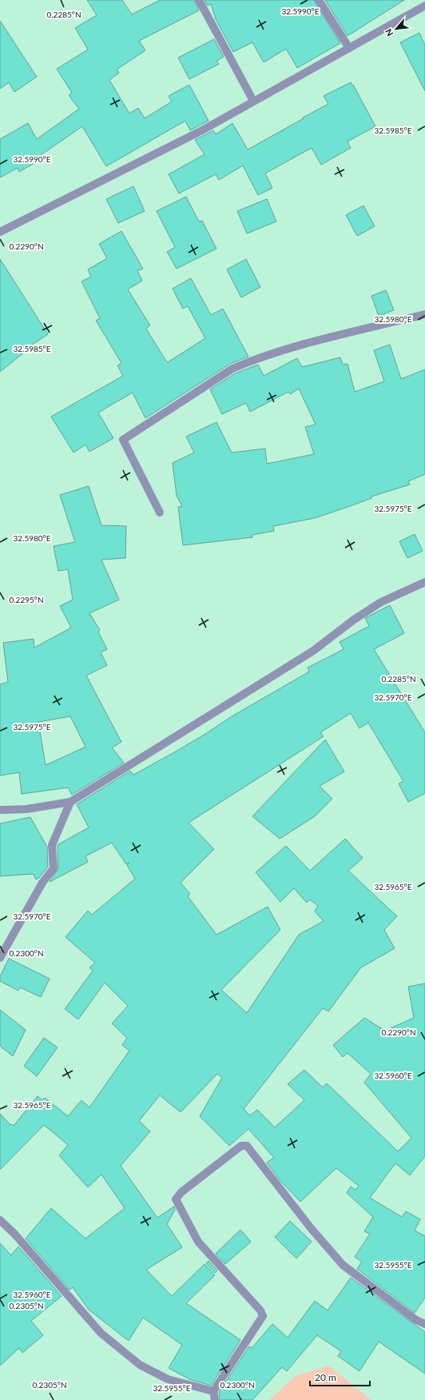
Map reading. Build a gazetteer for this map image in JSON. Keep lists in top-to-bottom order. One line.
{"scale_bar":"20 m","north":"bottom left","coordinates":["32.5990°E","0.2285°N","32.5985°E","0.2290°N","32.5980°E","32.5975°E","0.2295°N","32.5970°E","32.5965°E","0.2300°N","32.5960°E","32.5955°E","0.2305°N"]}
